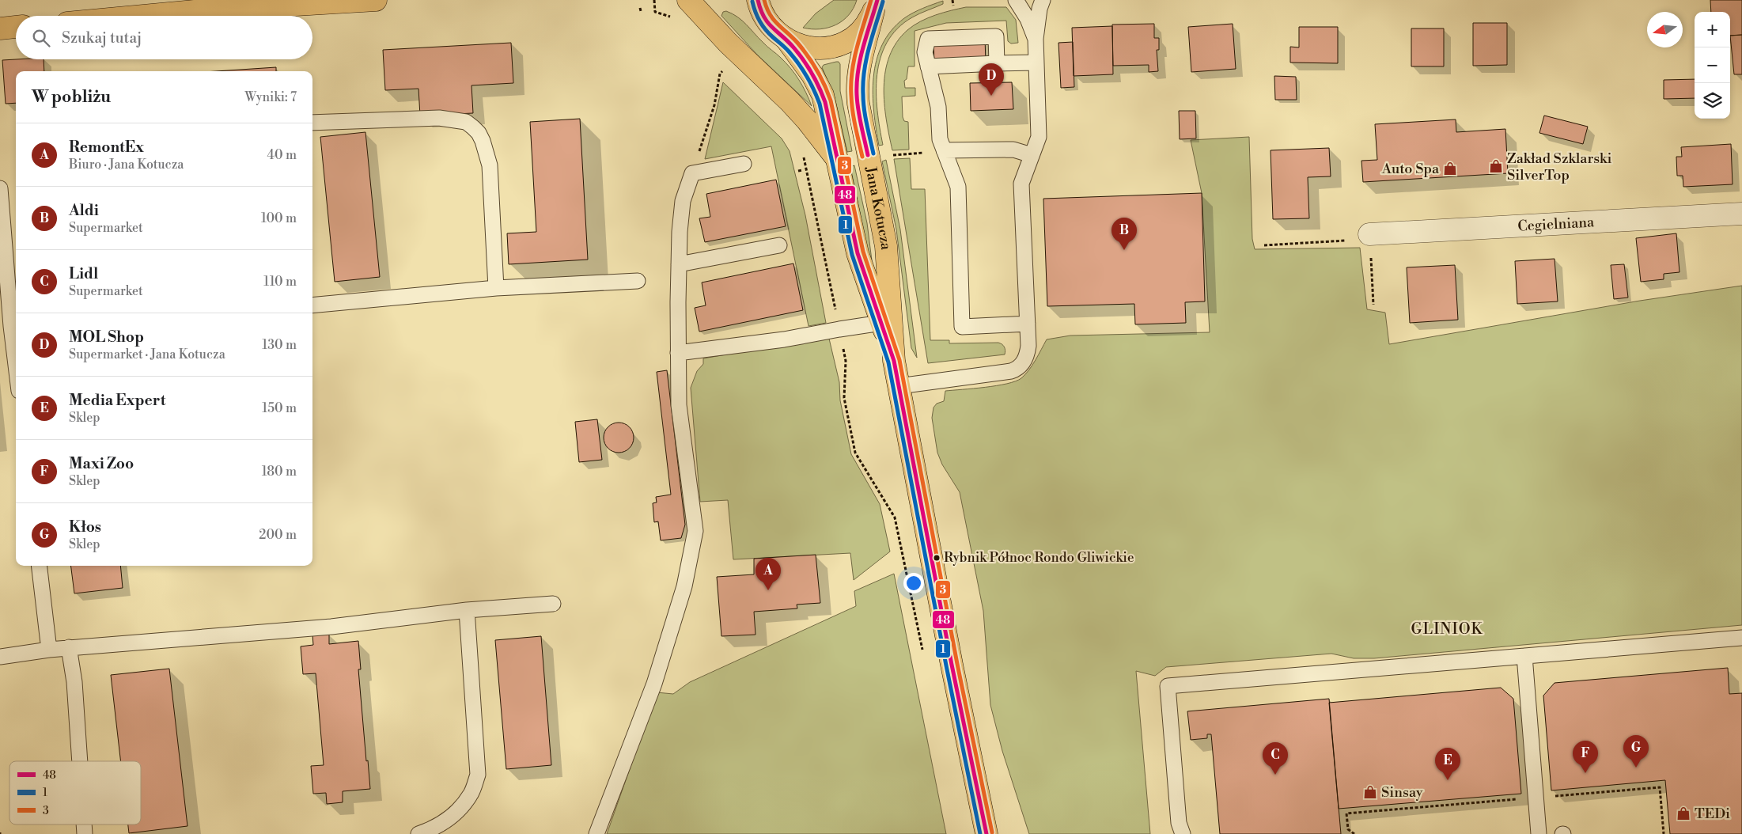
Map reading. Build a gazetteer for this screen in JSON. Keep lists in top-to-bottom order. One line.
{"streets":{"main road":["Jana Kotucza"],"street":["Cegielniana"]},"districts":["GLINIOK"],"places":{"shop":["Zakład Szklarski SilverTop","Auto Spa","Sinsay","TEDi"],"other":["Rybnik Północ Rondo Gliwickie"]},"lines":["transit line 48","transit line 3","transit line 1"],"legend":["48","1","3"],"north":"left","page":{"map_buttons":["+","−"],"search":"Szukaj tutaj","pins":["D","B","A","G","F","C","E"],"heading":["W pobliżu","Wyniki: 7"],"list":[{"mark":"A","name":"RemontEx","note":"Biuro · Jana Kotucza","value":"40 m"},{"mark":"B","name":"Aldi","note":"Supermarket","value":"100 m"},{"mark":"C","name":"Lidl","note":"Supermarket","value":"110 m"},{"mark":"D","name":"MOL Shop","note":"Supermarket · Jana Kotucza","value":"130 m"},{"mark":"E","name":"Media Expert","note":"Sklep","value":"150 m"},{"mark":"F","name":"Maxi Zoo","note":"Sklep","value":"180 m"},{"mark":"G","name":"Kłos","note":"Sklep","value":"200 m"}]}}
